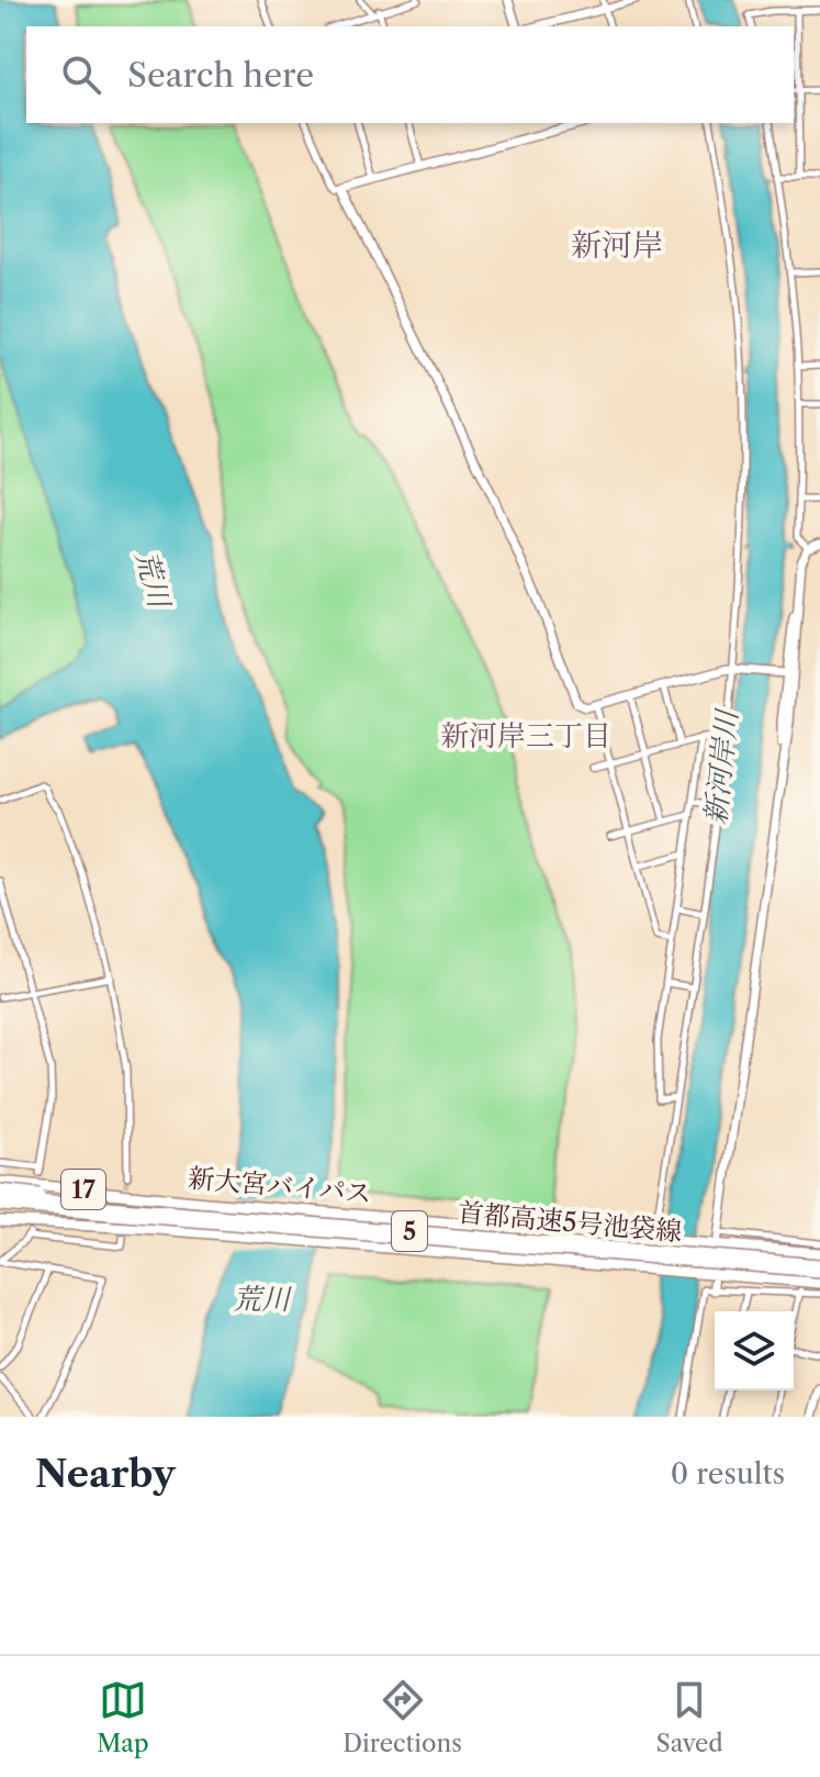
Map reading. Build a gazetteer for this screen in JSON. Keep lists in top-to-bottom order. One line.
{"streets":{"highway":["新大宮バイパス","17","首都高速5号池袋線","5"]},"districts":["新河岸","新河岸三丁目"],"water":["荒川","新河岸川"],"page":{"search":"Search here","heading":["Nearby","0 results"],"nav":["Map","Directions","Saved"]}}
